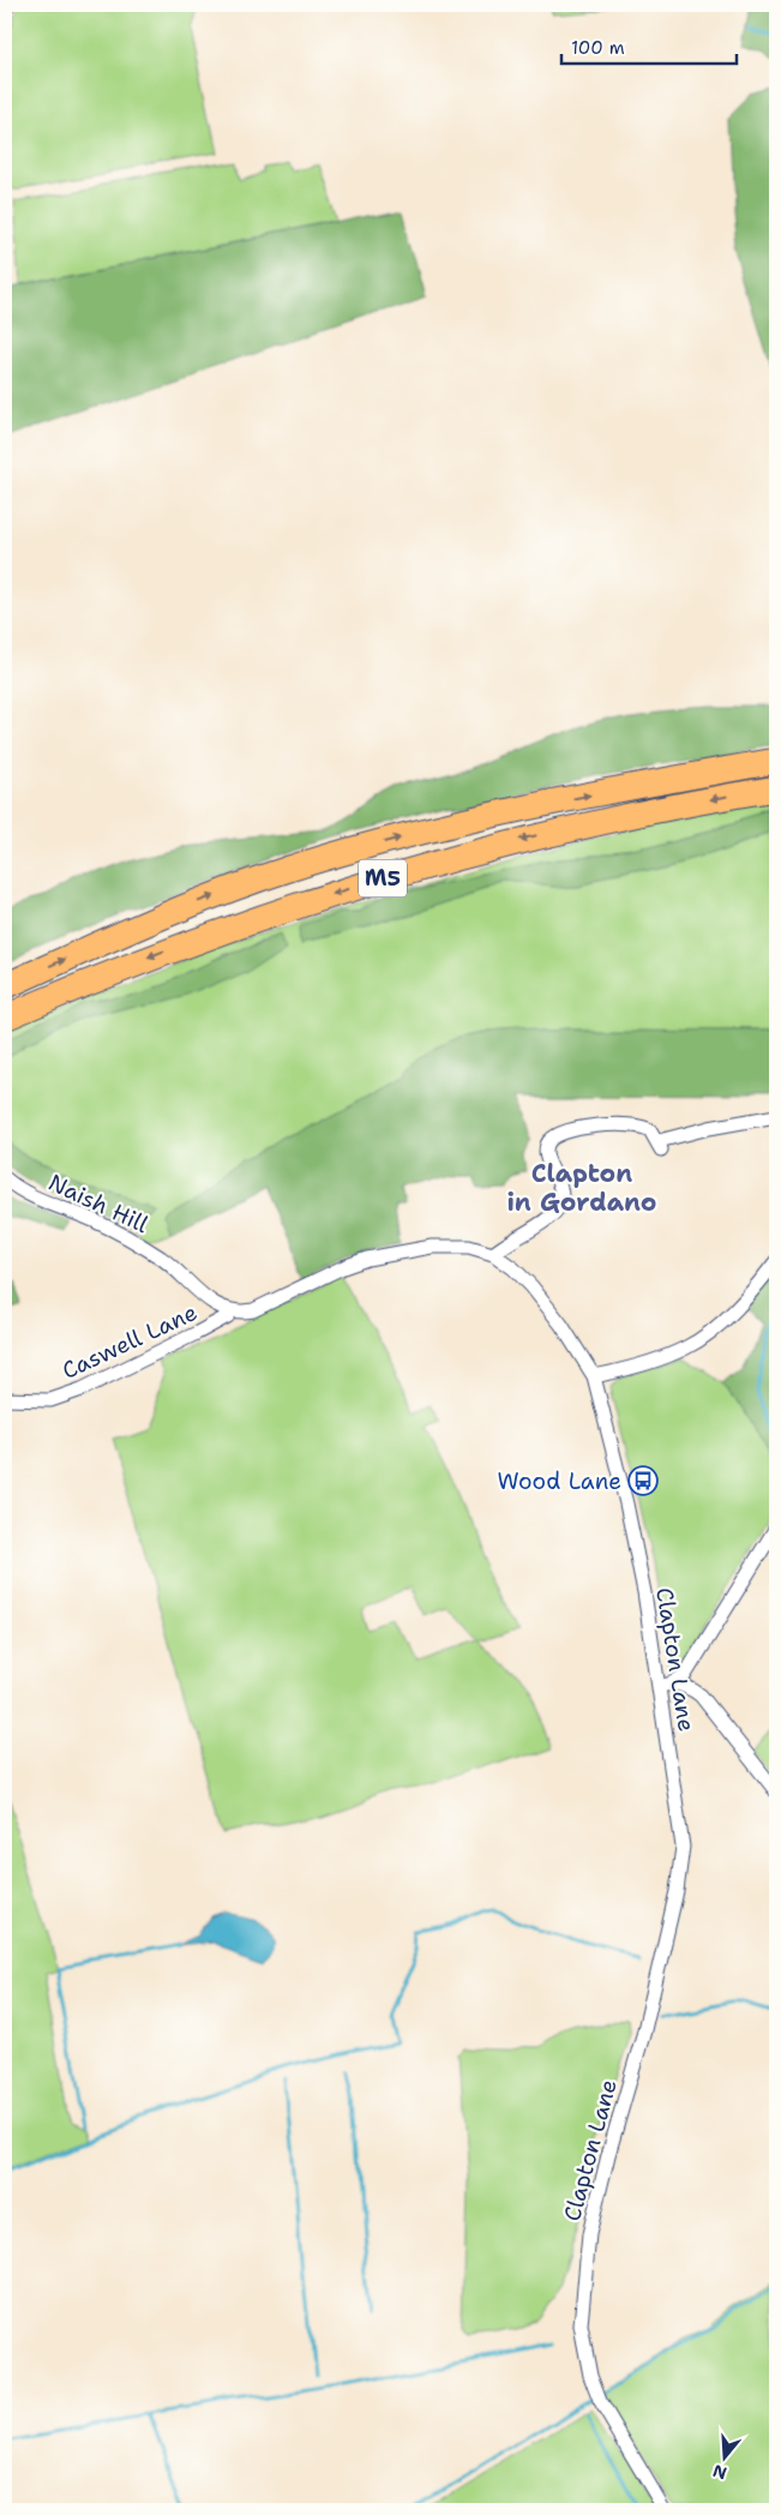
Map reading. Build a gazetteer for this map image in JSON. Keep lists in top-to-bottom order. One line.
{"streets":{"highway":["M5"],"street":["Naish Hill","Caswell Lane","Clapton Lane"]},"crossings":[["Naish Hill","Caswell Lane"],["Naish Hill","Clapton Lane"],["Caswell Lane","Clapton Lane"]],"districts":["Clapton in Gordano"],"places":{"bus stop":["Wood Lane"]},"scale_bar":"100 m","north":"bottom"}
